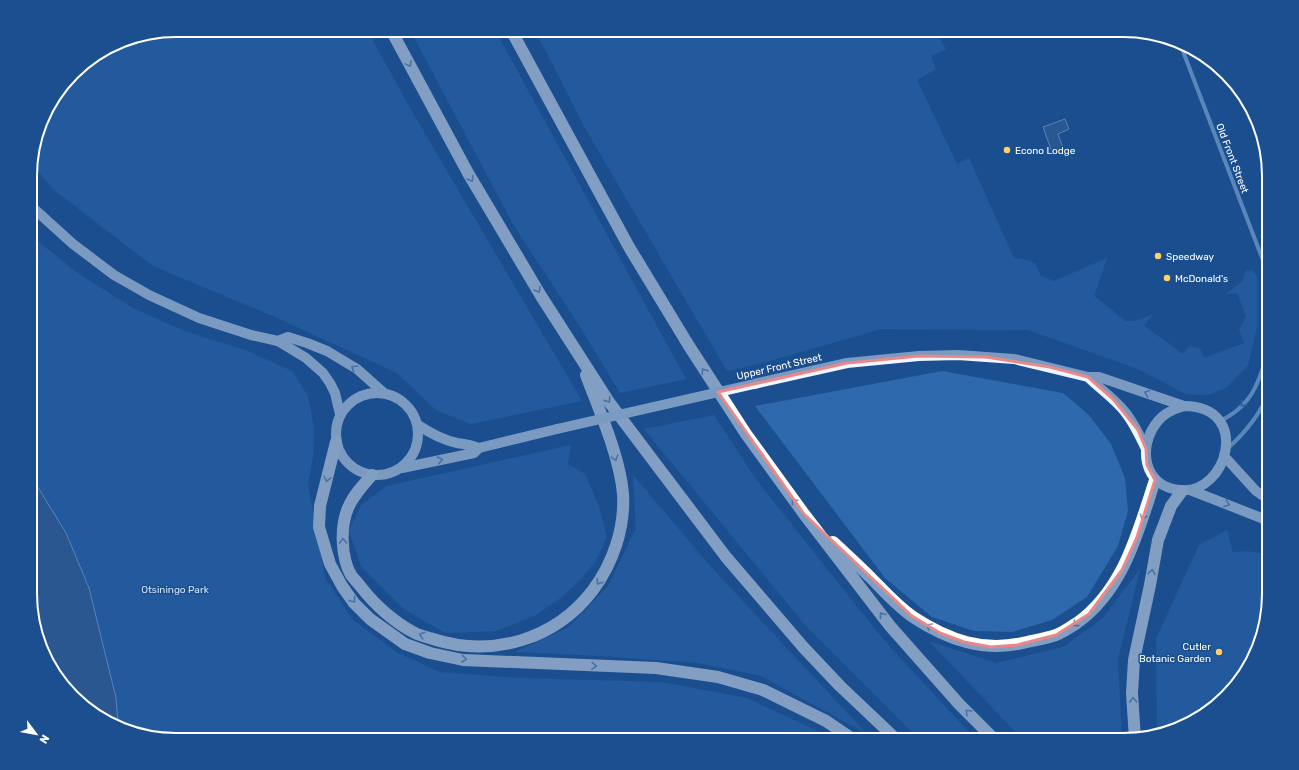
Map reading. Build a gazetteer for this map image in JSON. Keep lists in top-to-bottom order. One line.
{"streets":{"main road":["Upper Front Street"],"street":["Old Front Street"]},"parks":["Otsiningo Park"],"places":["Econo Lodge","Speedway","McDonald's","Cutler Botanic Garden"],"north":"bottom right"}
